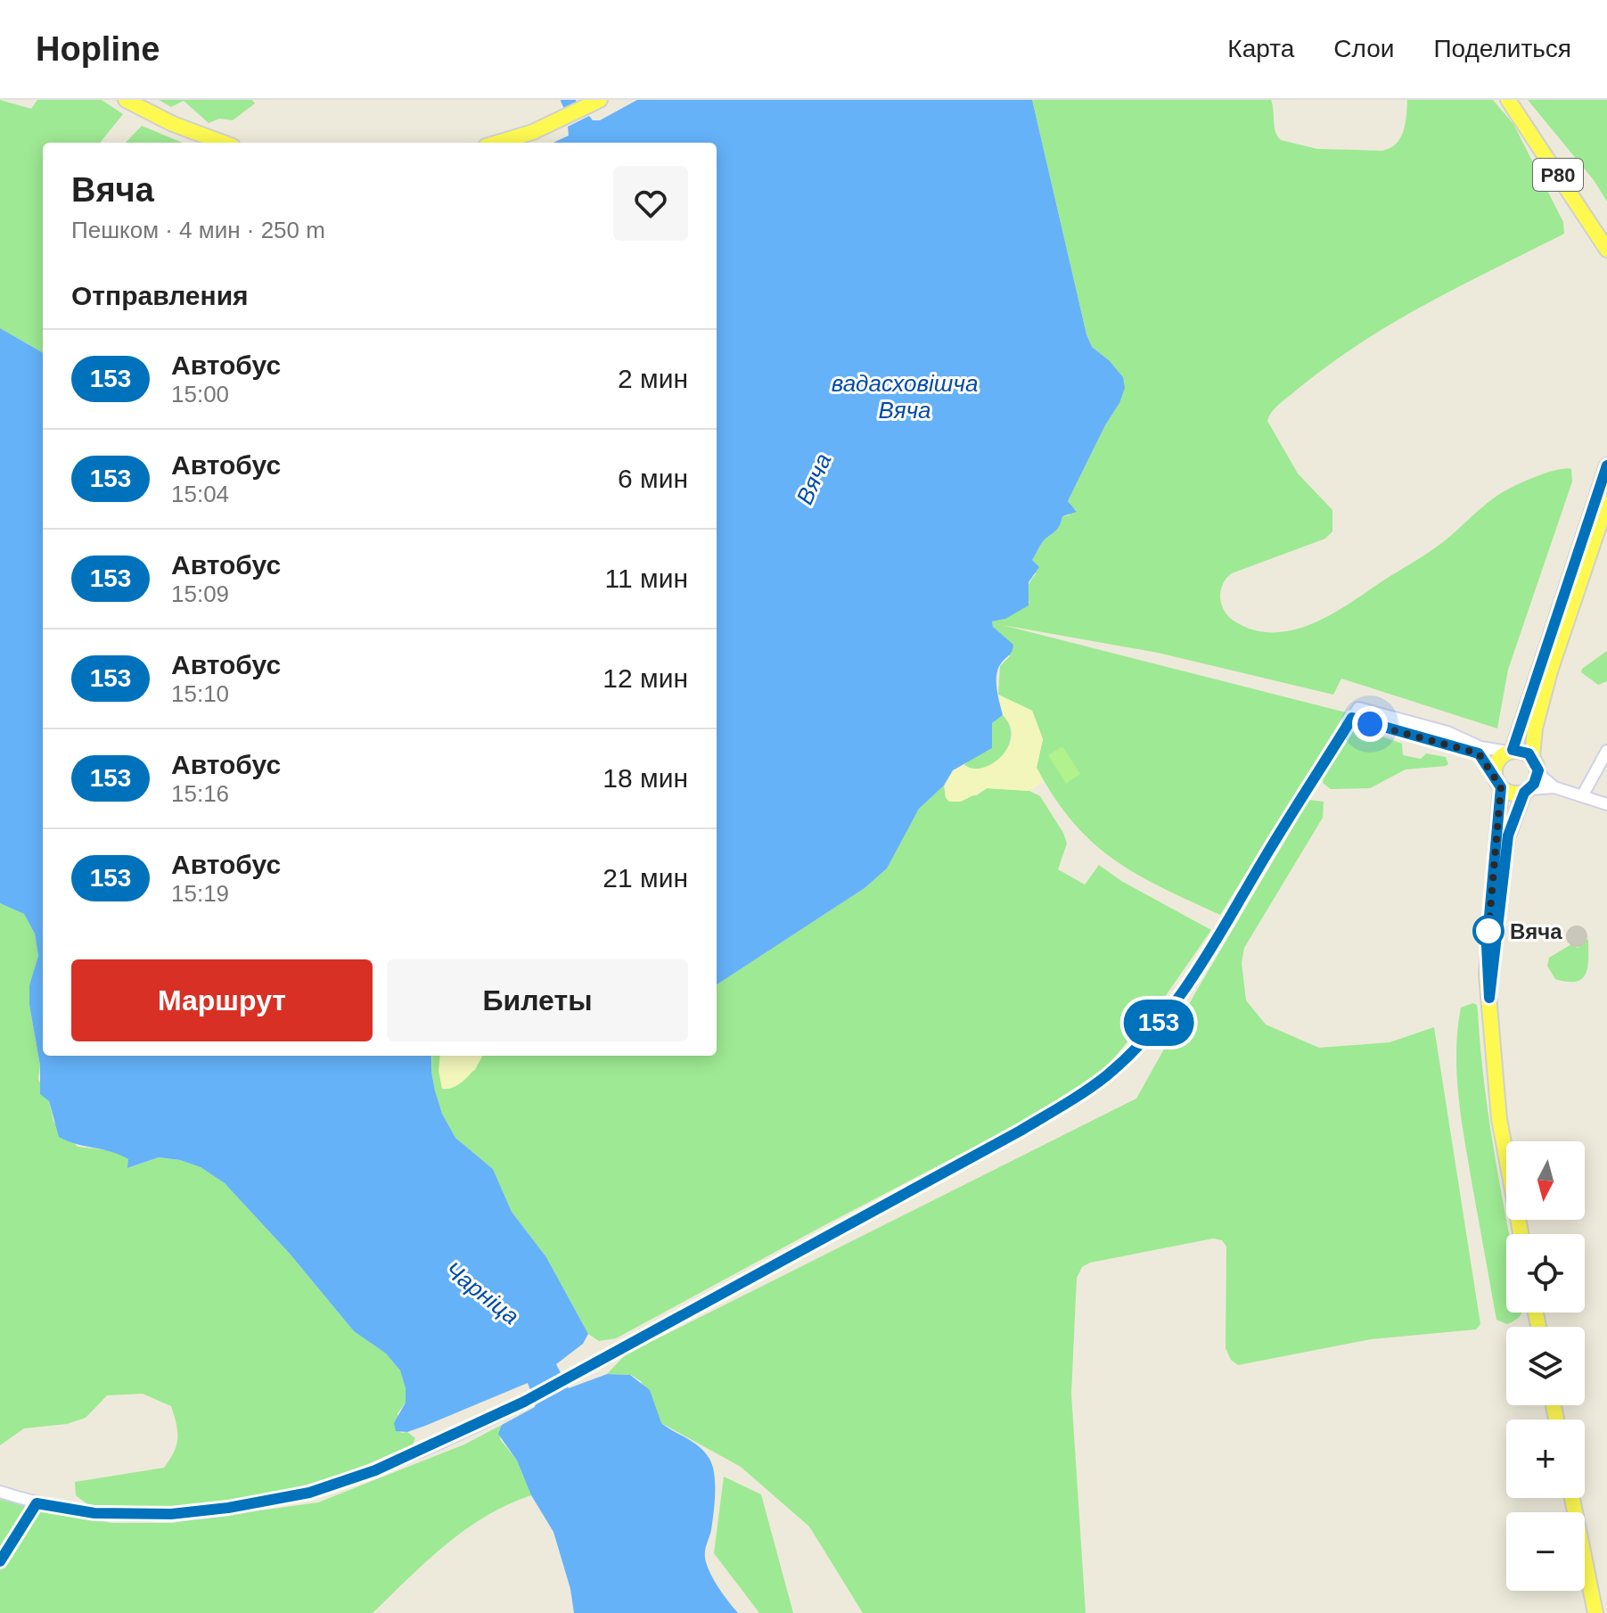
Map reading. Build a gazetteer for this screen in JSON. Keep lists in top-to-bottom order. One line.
{"streets":{"main road":["Р80"]},"water":["вадасховішча Вяча","Вяча","Чарніца"],"places":["Вяча"],"lines":["bus line 153"],"north":"bottom","page":{"header":"Hopline","nav":["Карта","Слои","Поделиться"],"on_map":"153","heading":[["Вяча","Пешком · 4 мин · 250 m"],"Отправления"],"list":[{"mark":"153","name":"Автобус","note":"15:00","value":"2 мин"},{"mark":"153","name":"Автобус","note":"15:04","value":"6 мин"},{"mark":"153","name":"Автобус","note":"15:09","value":"11 мин"},{"mark":"153","name":"Автобус","note":"15:10","value":"12 мин"},{"mark":"153","name":"Автобус","note":"15:16","value":"18 мин"},{"mark":"153","name":"Автобус","note":"15:19","value":"21 мин"}],"buttons":["Маршрут","Билеты"],"map_buttons":["+","−"]}}
